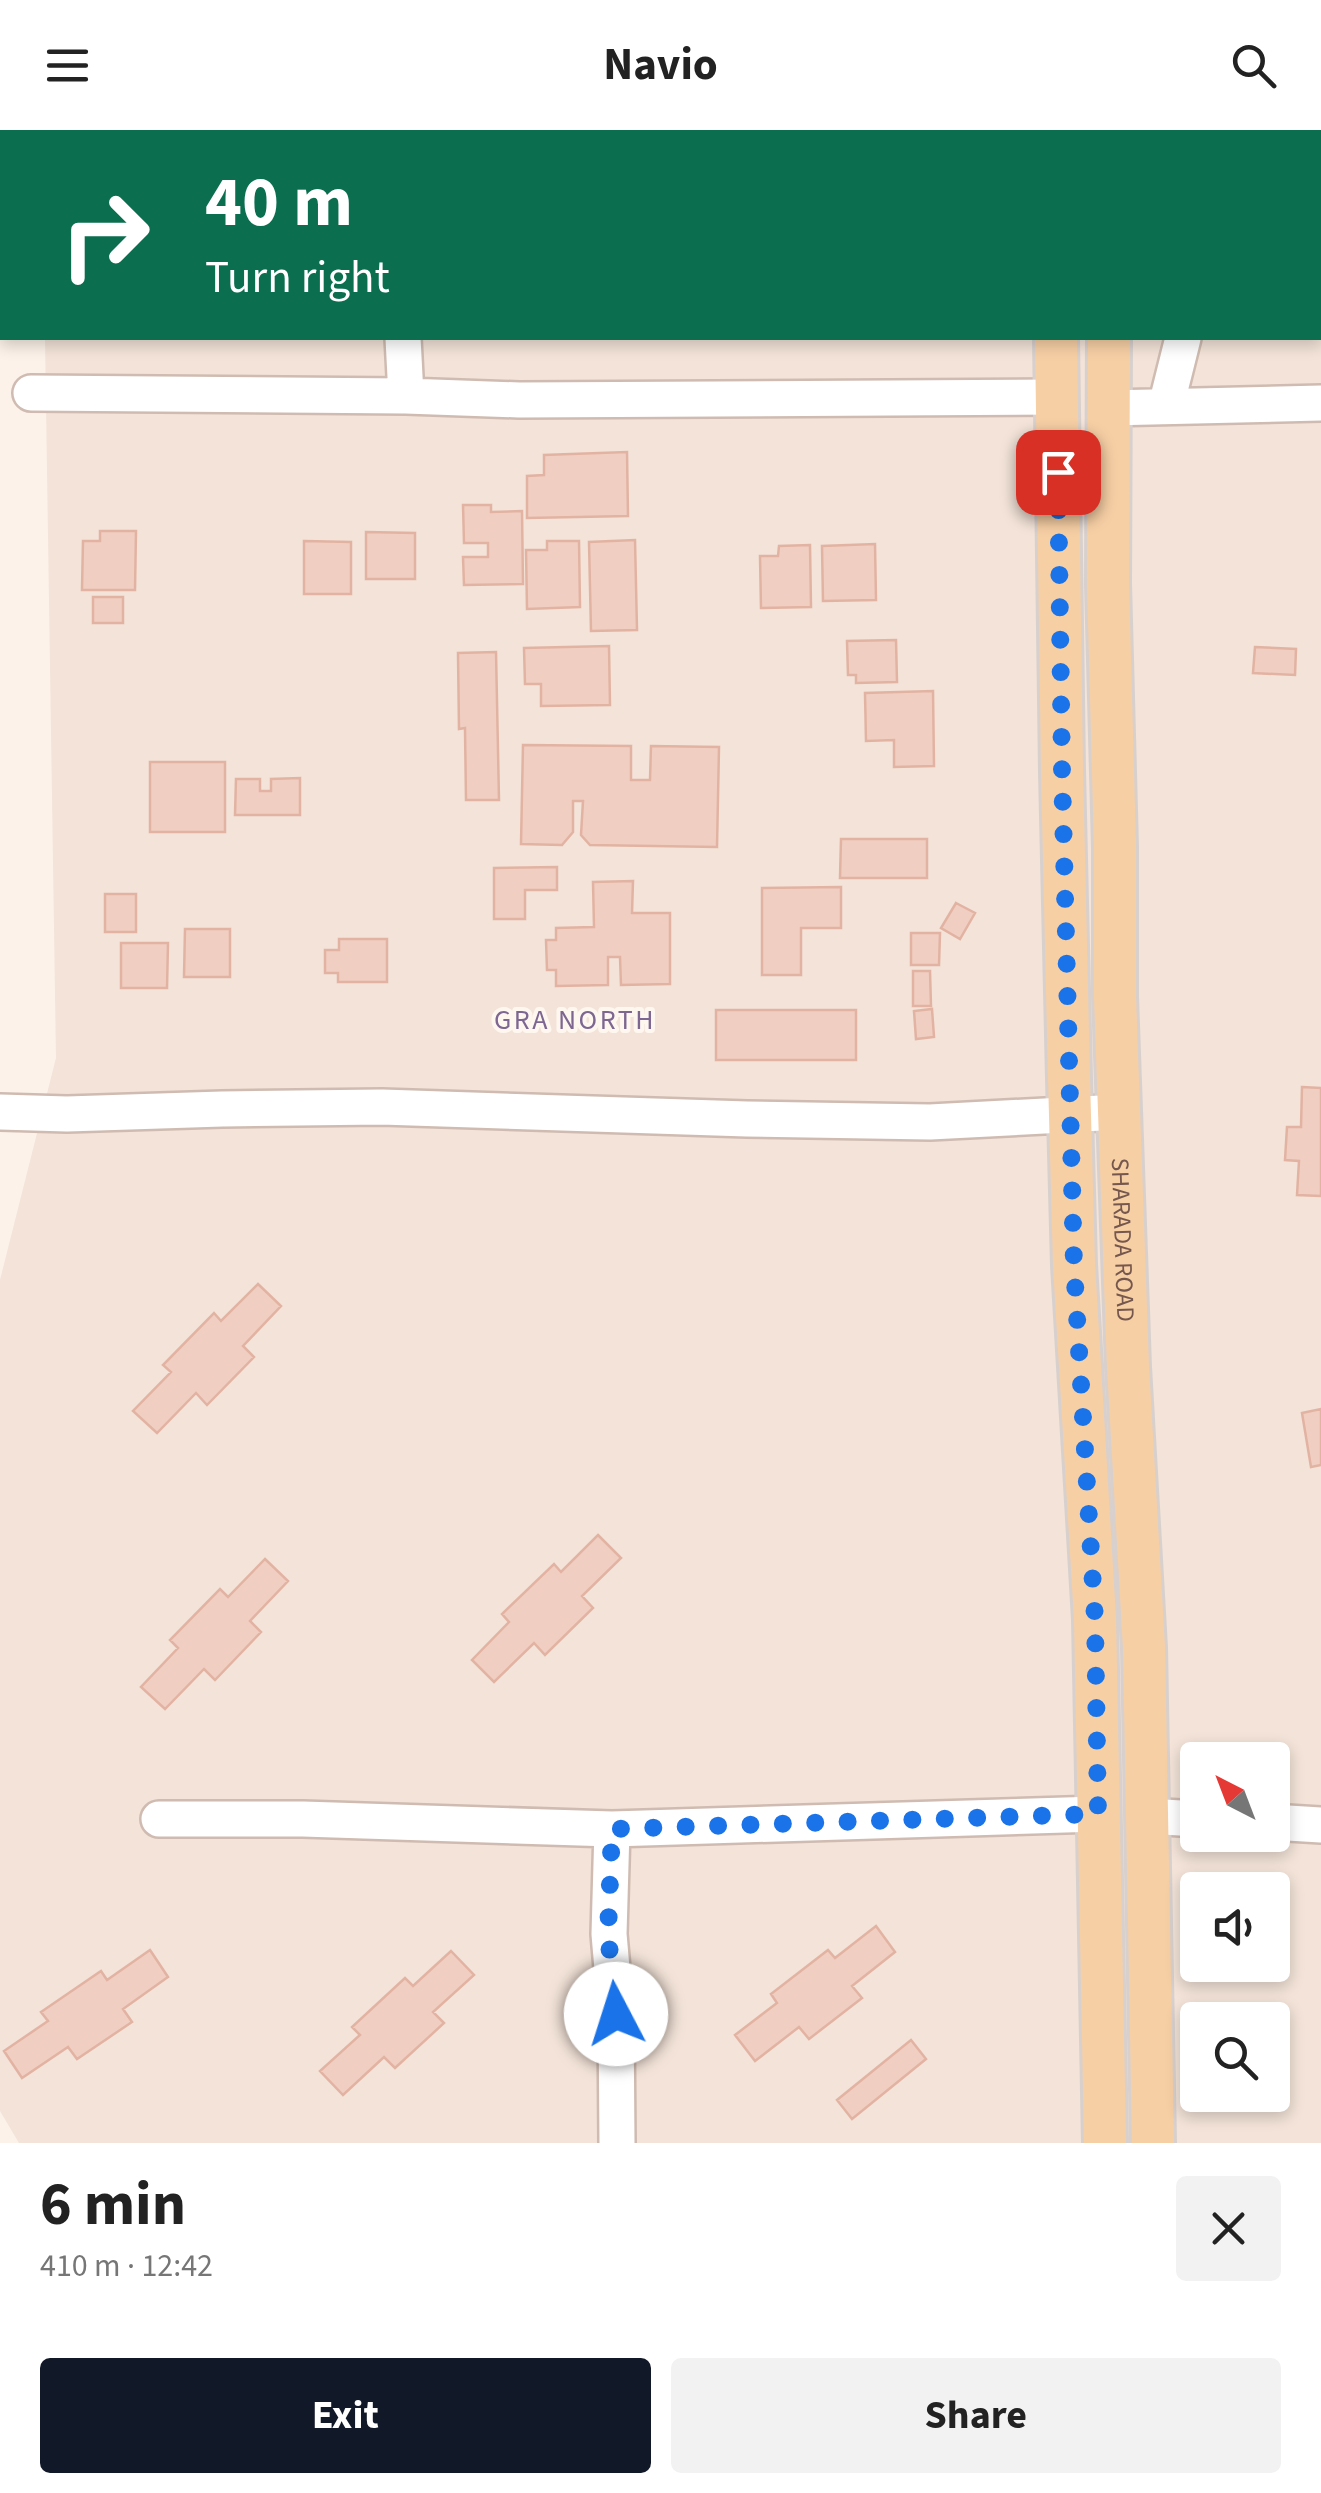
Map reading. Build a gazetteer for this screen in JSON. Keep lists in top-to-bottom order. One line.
{"streets":{"main road":["SHARADA ROAD"]},"districts":["GRA NORTH"],"north":"top left","page":{"header":"Navio","turn":["40 m","Turn right"],"heading":["6 min","410 m · 12:42"],"buttons":["Exit","Share"]}}
